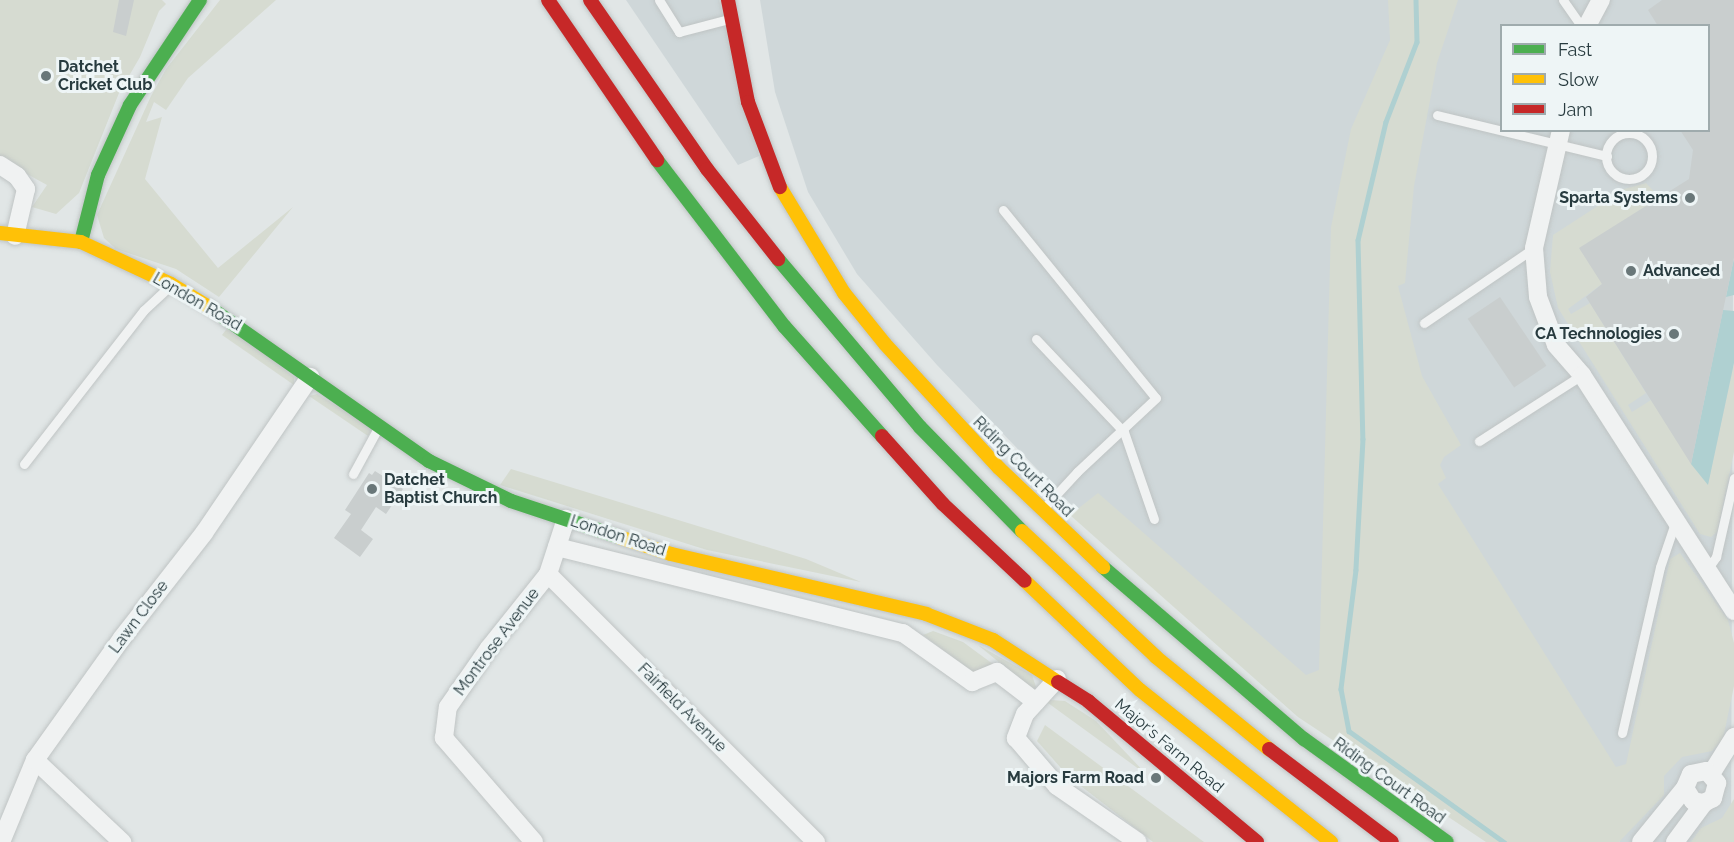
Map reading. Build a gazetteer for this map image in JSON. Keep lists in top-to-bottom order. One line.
{"streets":{"main road":["London Road","Riding Court Road","Major's Farm Road"],"street":["Lawn Close","Montrose Avenue","Fairfield Avenue"]},"crossings":[["London Road","Lawn Close"],["London Road","Montrose Avenue"],["London Road","Major's Farm Road"],["Montrose Avenue","Fairfield Avenue"]],"places":["Datchet Cricket Club","Sparta Systems","Advanced","CA Technologies","Datchet Baptist Church","Majors Farm Road"],"legend":["Fast","Slow","Jam"]}
